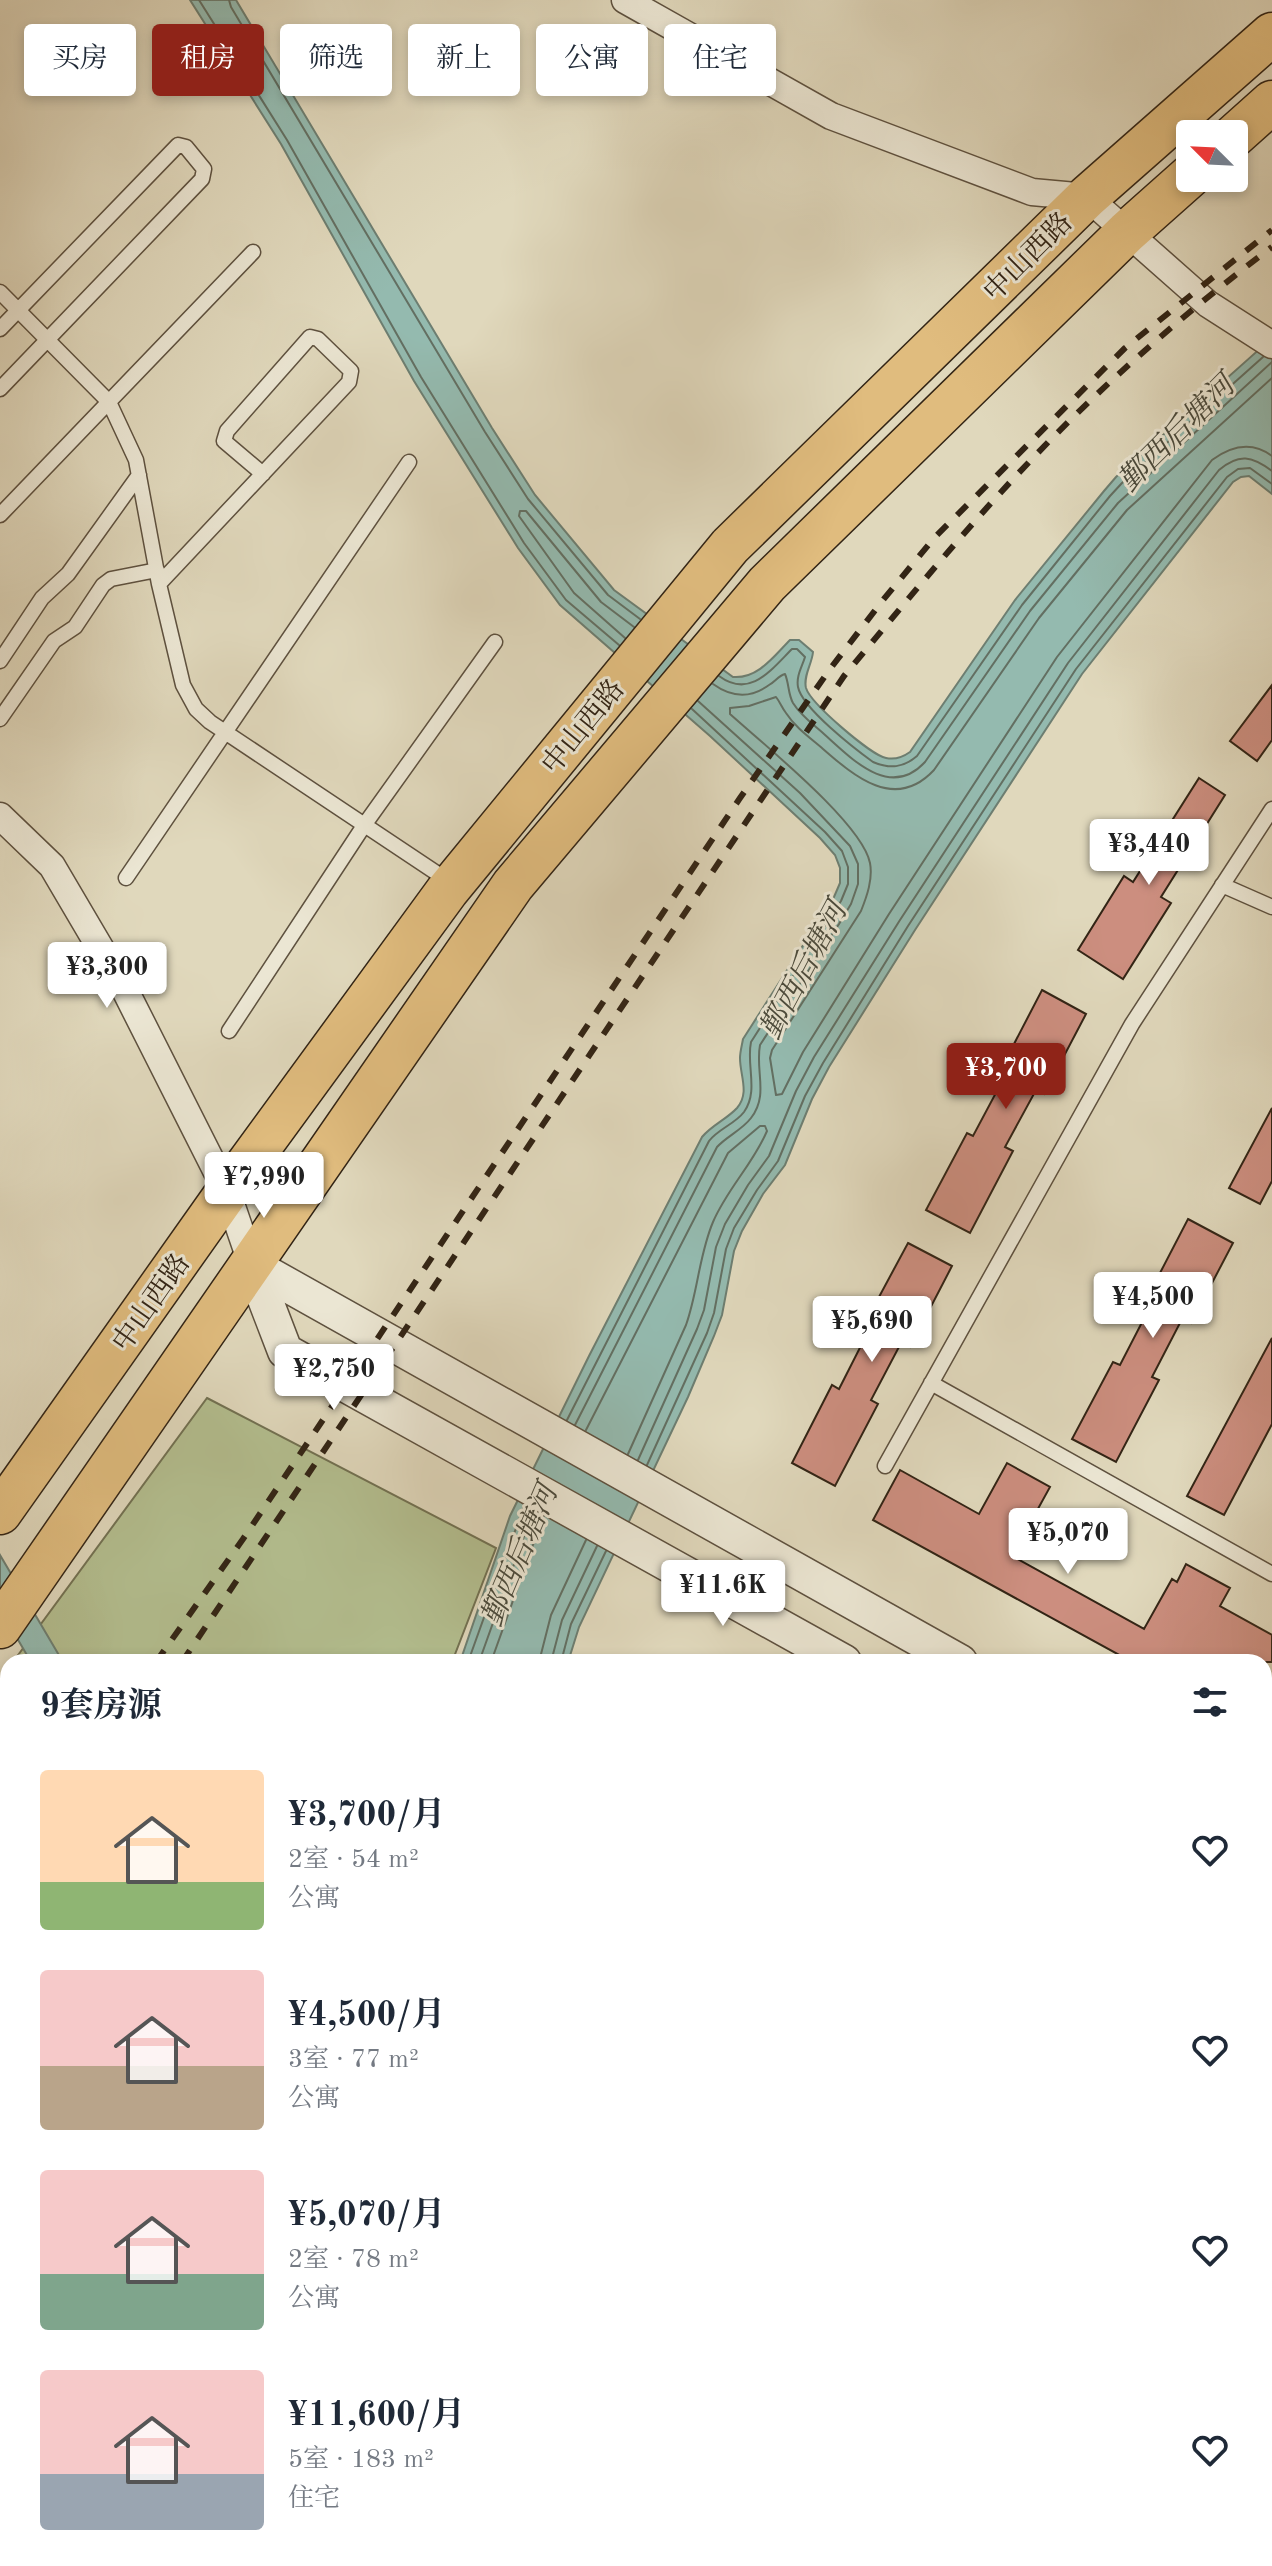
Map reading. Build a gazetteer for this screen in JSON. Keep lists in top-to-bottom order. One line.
{"streets":{"main road":["中山西路"]},"water":["鄞西后塘河"],"north":"top left","page":{"chip":["买房","租房","筛选","新上","公寓","住宅"],"price":["¥3,440","¥3,300","¥3,700","¥7,990","¥4,500","¥5,690","¥2,750","¥5,070","¥11.6K"],"heading":"9套房源","list":[{"name":"¥3,700/月","note":"2室 · 54 m² · 公寓"},{"name":"¥4,500/月","note":"3室 · 77 m² · 公寓"},{"name":"¥5,070/月","note":"2室 · 78 m² · 公寓"},{"name":"¥11,600/月","note":"5室 · 183 m² · 住宅"}]}}
